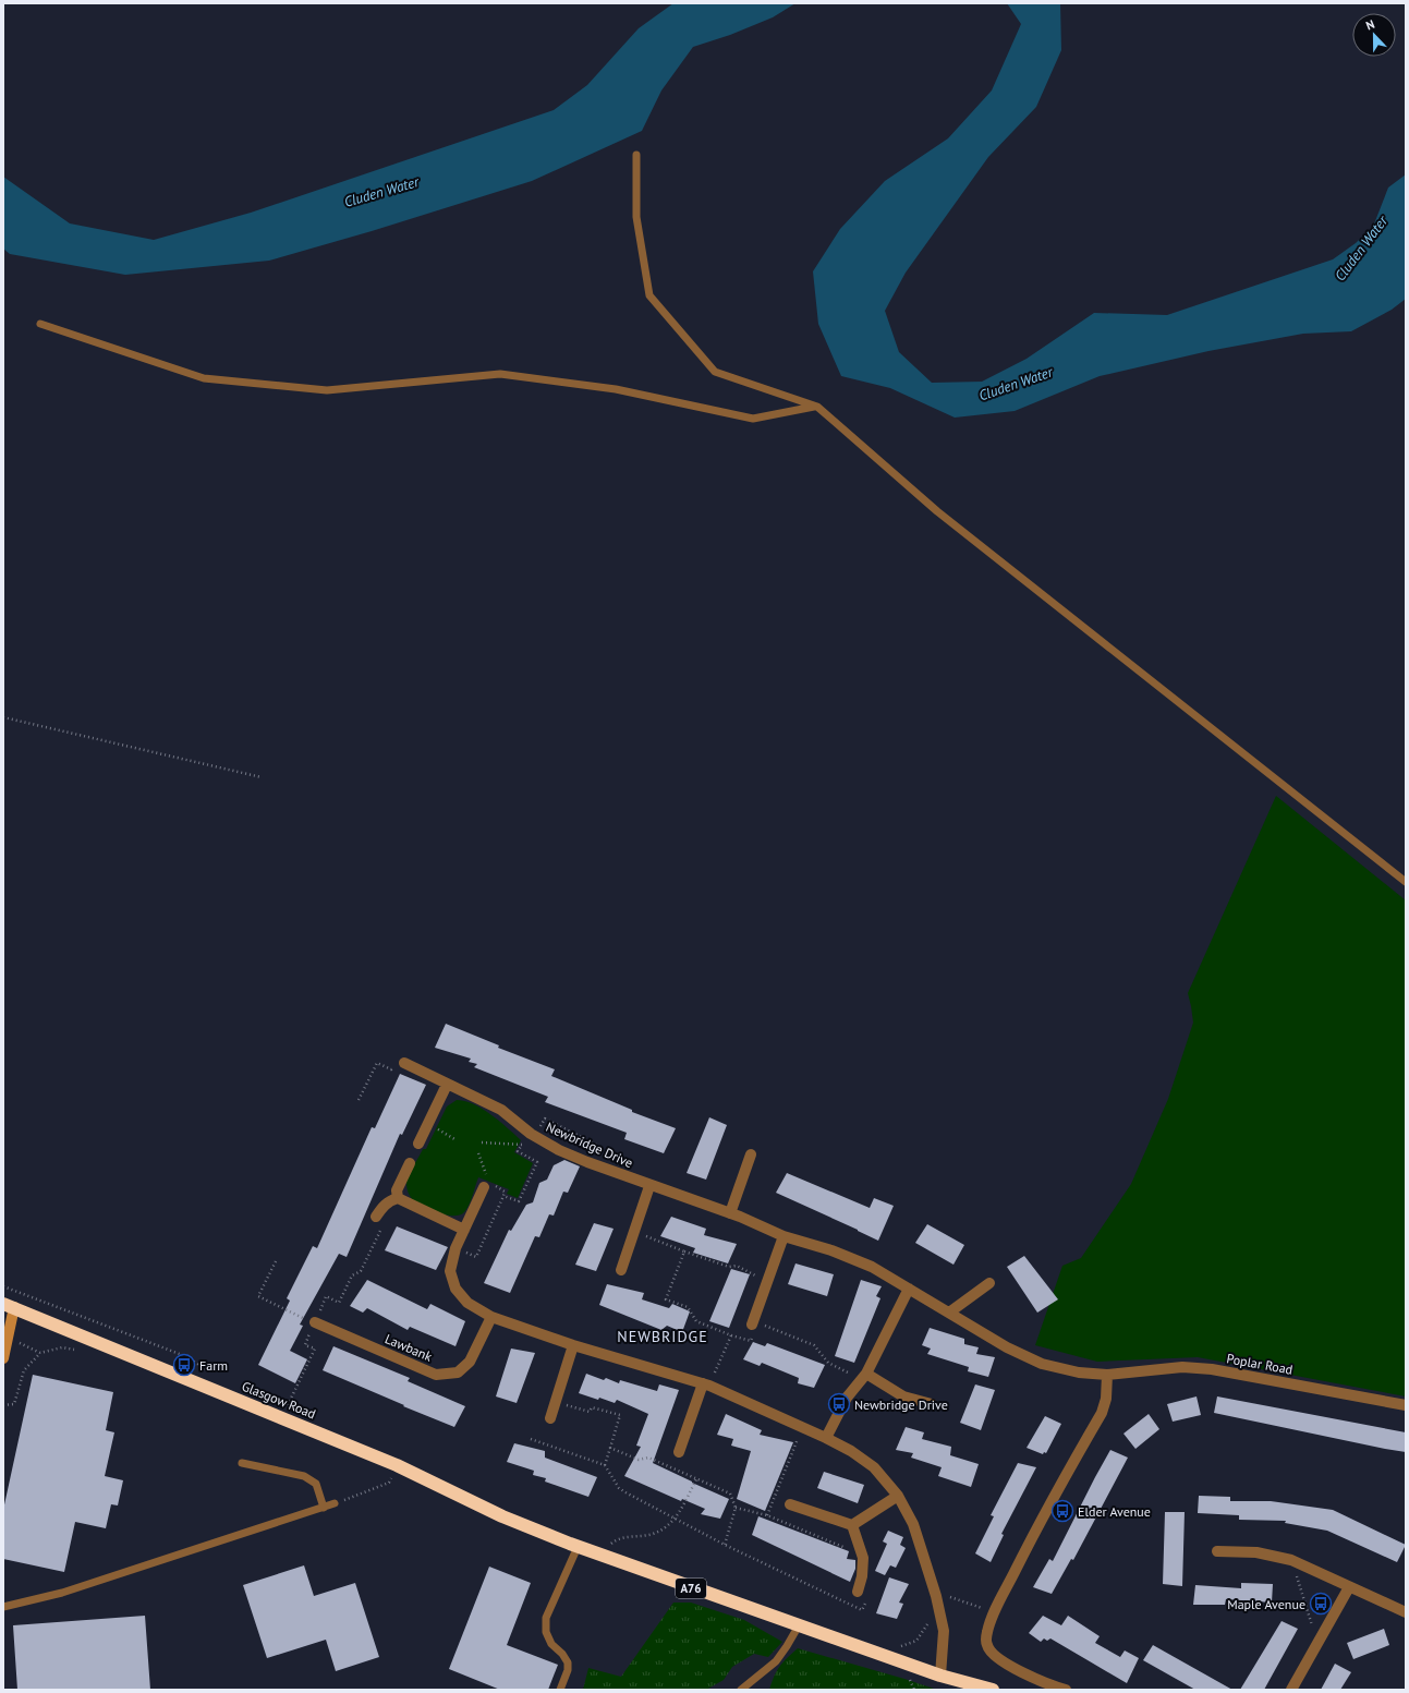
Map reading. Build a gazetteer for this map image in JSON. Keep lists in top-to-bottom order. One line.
{"streets":{"highway":["Glasgow Road","A76"],"street":["Newbridge Drive","Lawbank","Poplar Road"]},"crossings":[["Newbridge Drive","Poplar Road"],["Glasgow Road","A76"]],"districts":["NEWBRIDGE"],"water":["Cluden Water"],"places":{"bus stop":["Farm","Newbridge Drive","Elder Avenue","Maple Avenue"]},"north":"top"}
